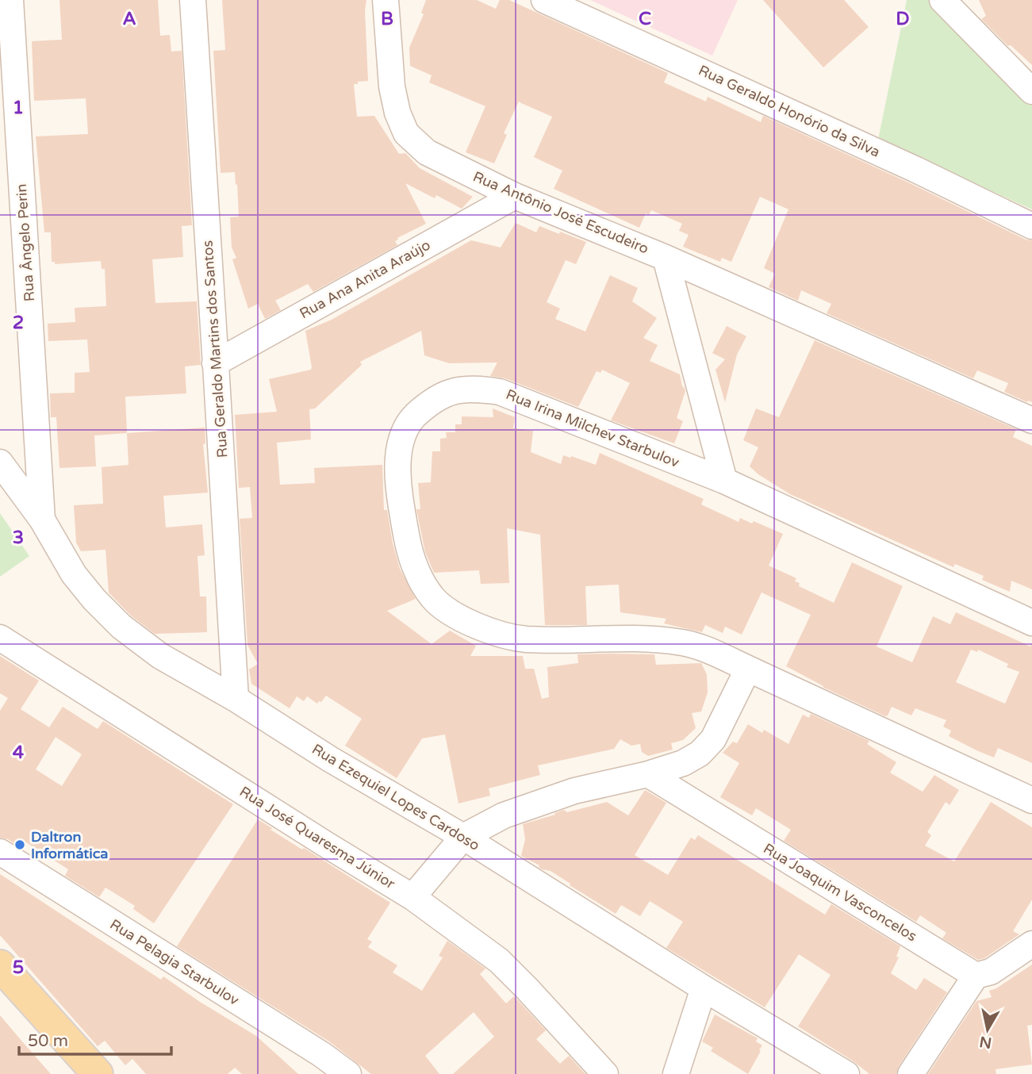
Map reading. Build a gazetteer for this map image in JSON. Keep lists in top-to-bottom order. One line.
{"streets":{"street":["Rua Geraldo Honório da Silva","Rua Antônio José Escudeiro","Rua Ângelo Perin","Rua Ana Anita Araújo","Rua Geraldo Martins dos Santos","Rua Irina Milchev Starbulov","Rua Ezequiel Lopes Cardoso","Rua José Quaresma Júnior","Rua Joaquim Vasconcelos","Rua Pelagia Starbulov"]},"crossings":[["Rua Antônio José Escudeiro","Rua Ana Anita Araújo"],["Rua Antônio José Escudeiro","Rua Irina Milchev Starbulov"],["Rua Ângelo Perin","Rua Ezequiel Lopes Cardoso"],["Rua Ana Anita Araújo","Rua Geraldo Martins dos Santos"],["Rua Geraldo Martins dos Santos","Rua Ezequiel Lopes Cardoso"]],"places":["Daltron Informática"],"scale_bar":"50 m","north":"bottom","grid":{"columns":["A","B","C","D"],"rows":["1","2","3","4","5"]}}
